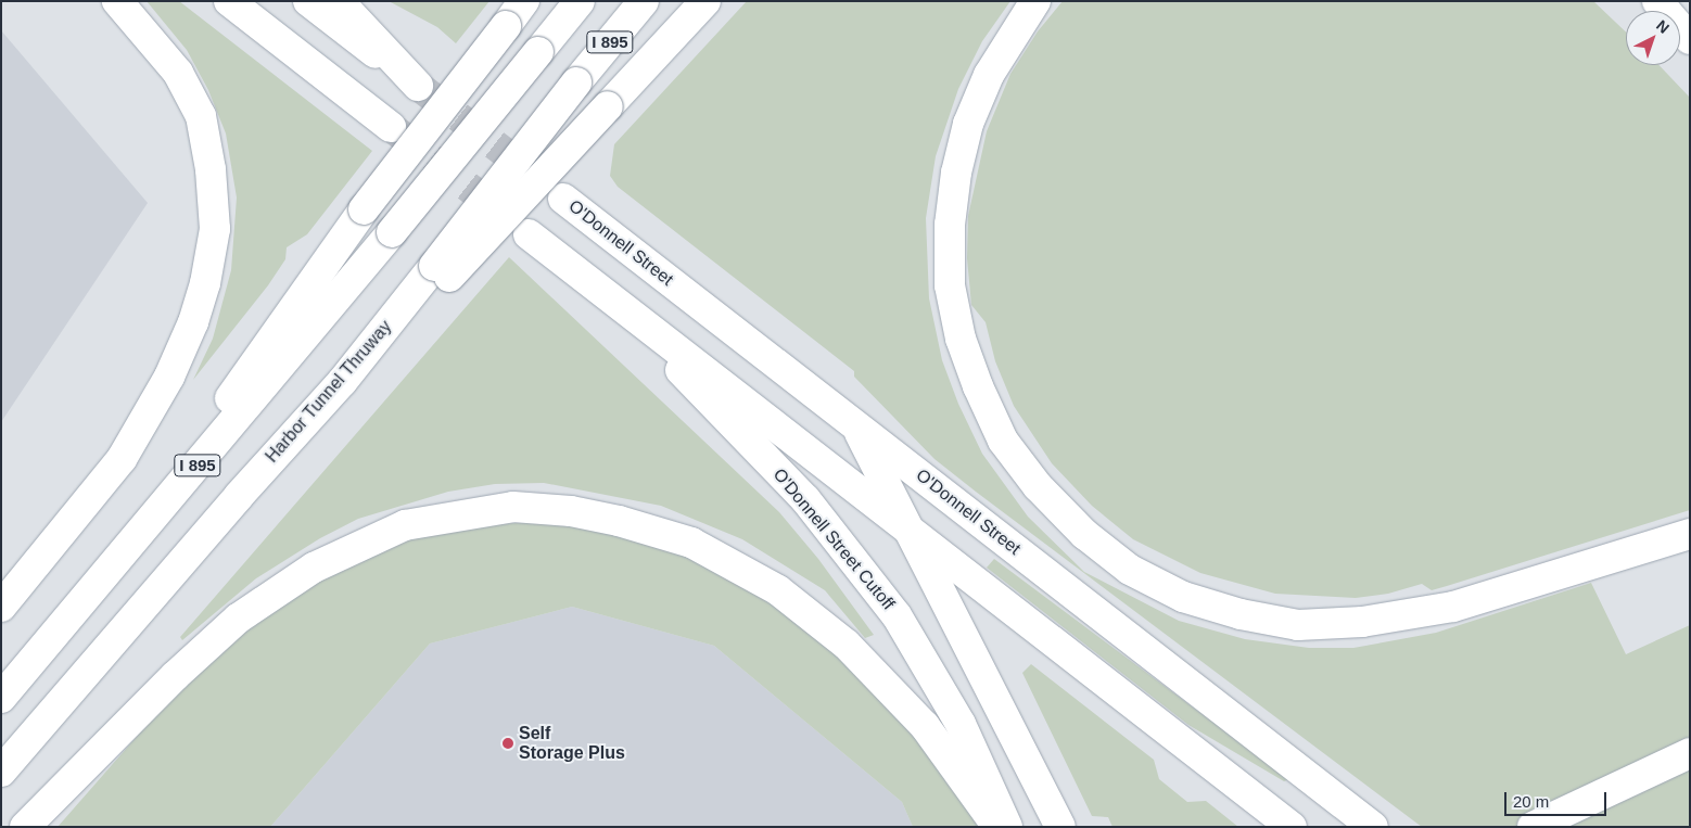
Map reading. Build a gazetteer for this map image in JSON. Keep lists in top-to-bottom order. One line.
{"streets":{"main road":["I 895","O'Donnell Street","Harbor Tunnel Thruway","O'Donnell Street Cutoff"]},"crossings":[["I 895","Harbor Tunnel Thruway"]],"places":["Self Storage Plus"],"scale_bar":"20 m","north":"top right"}
